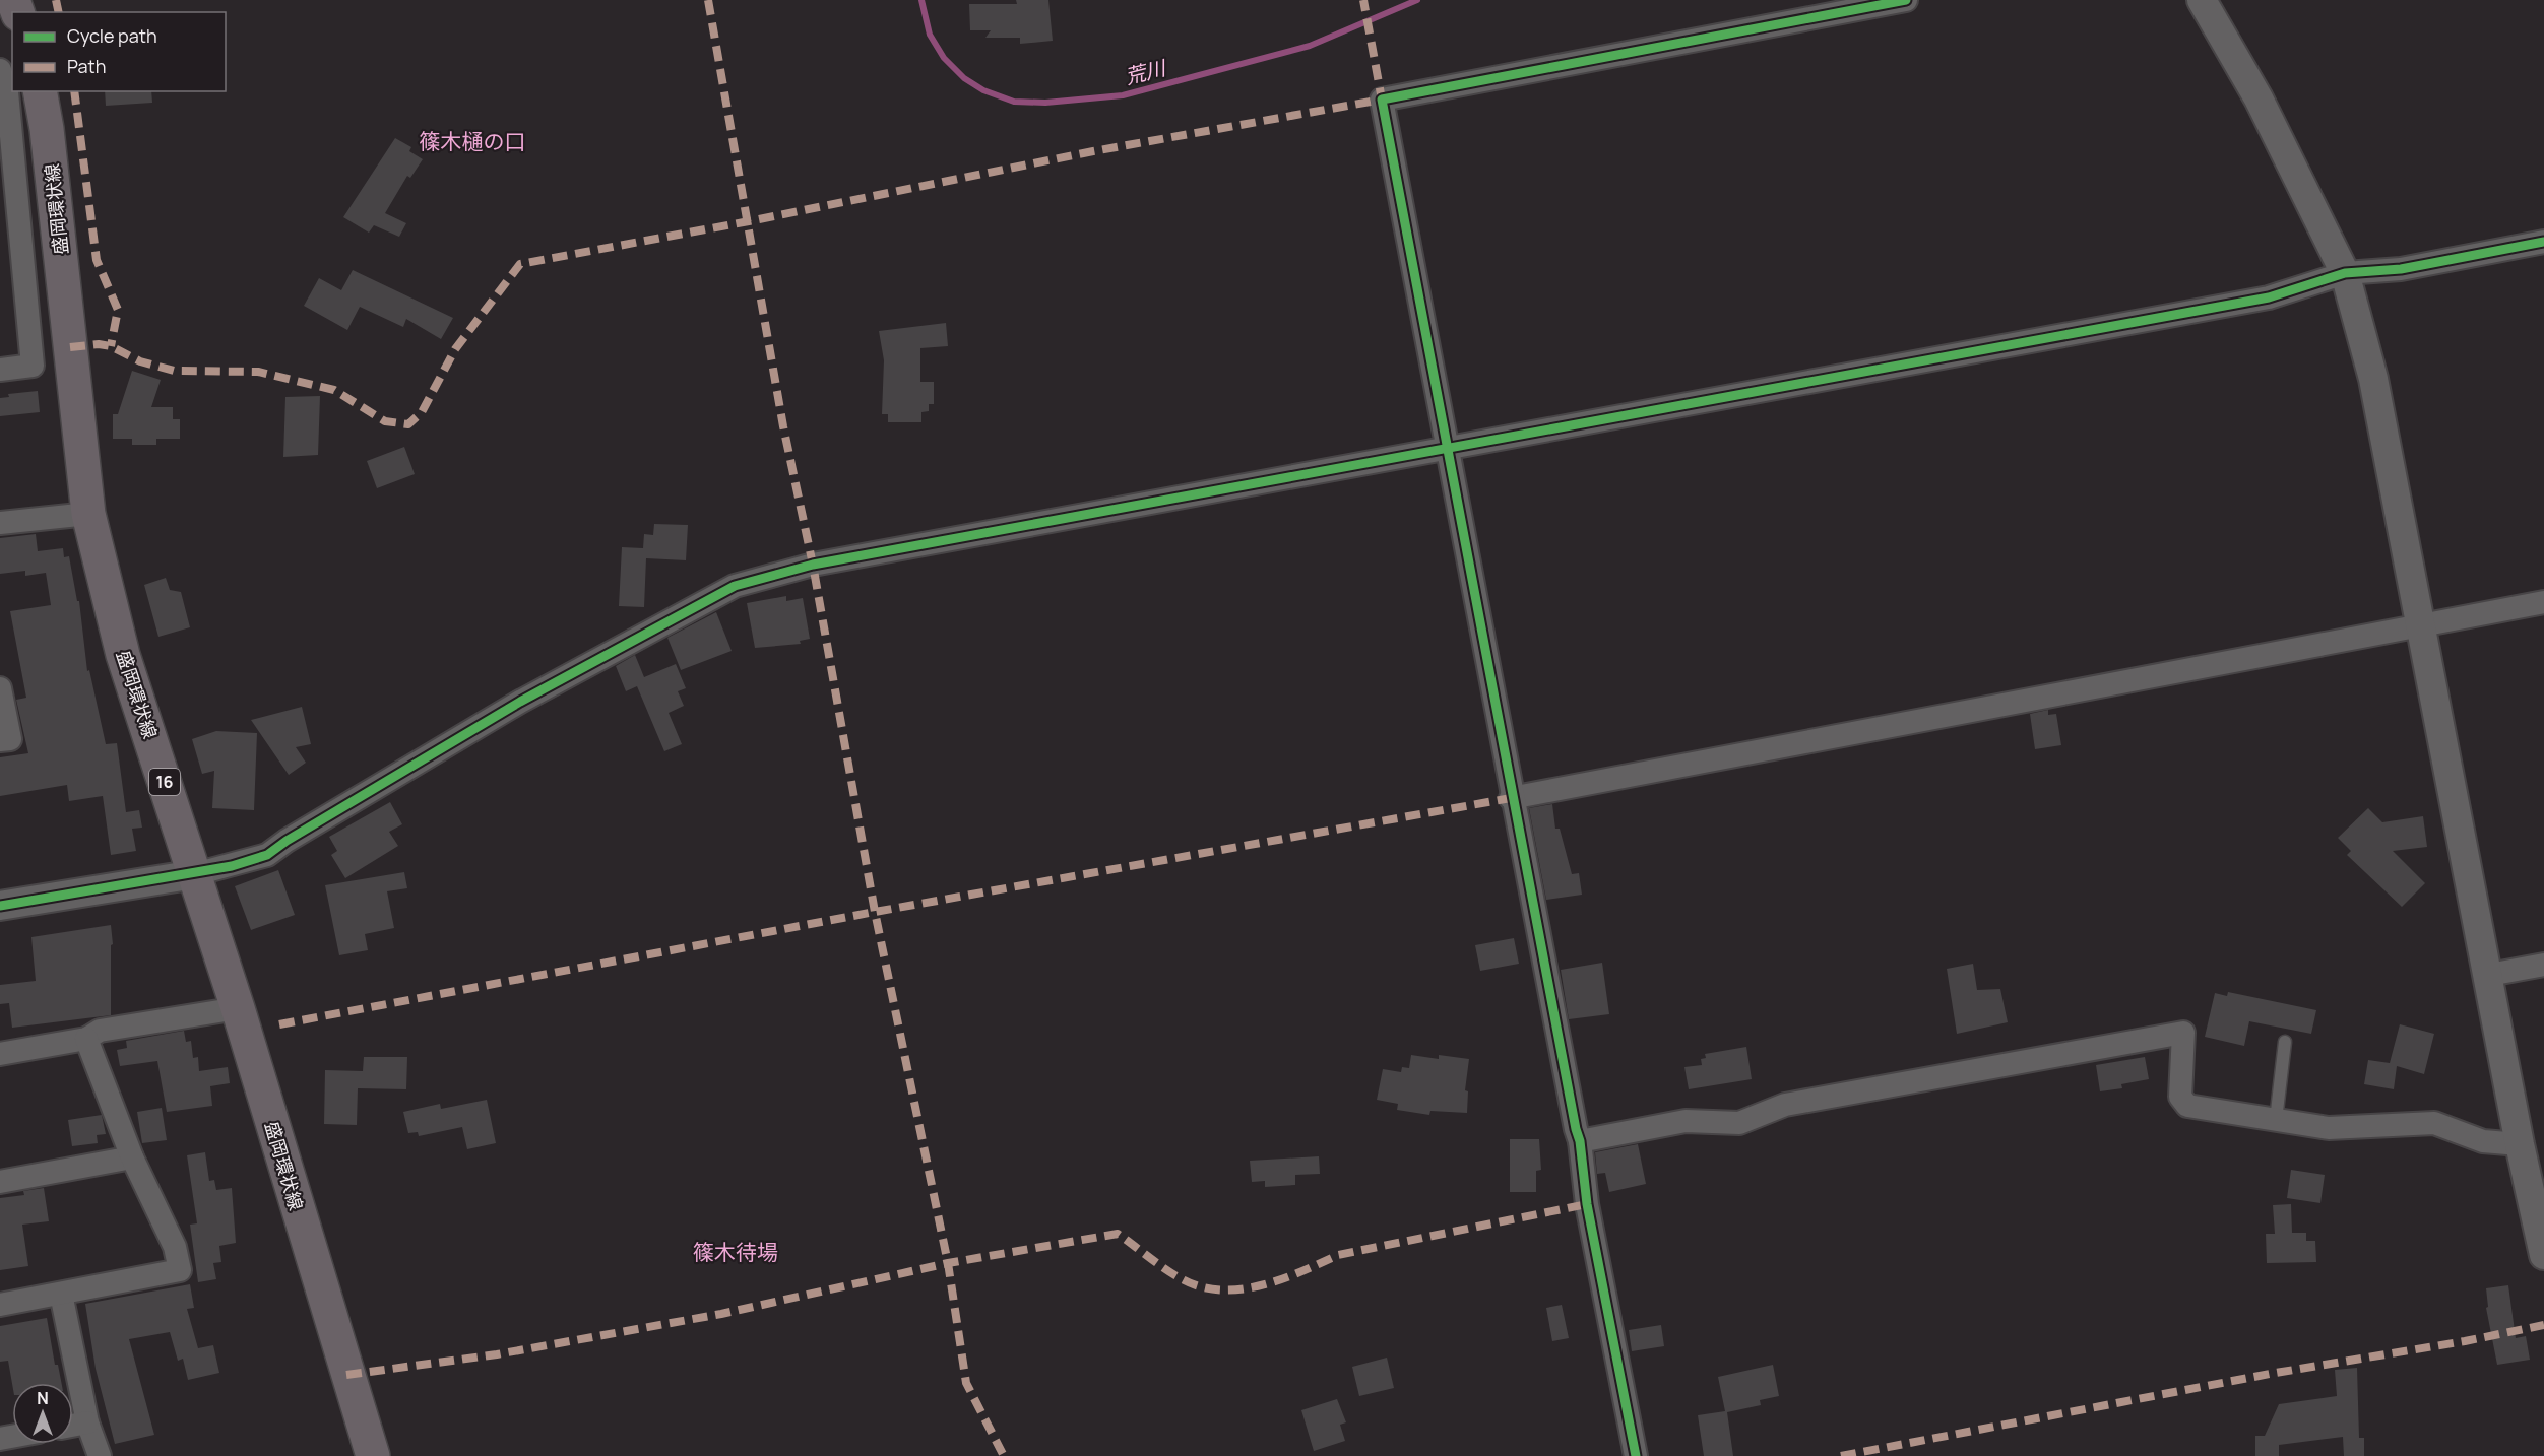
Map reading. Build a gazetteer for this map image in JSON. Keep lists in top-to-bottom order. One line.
{"streets":{"main road":["盛岡環状線","16"]},"districts":["篠木樋の口","篠木待場"],"water":["荒川"],"legend":["Cycle path","Path"],"north":"top"}
